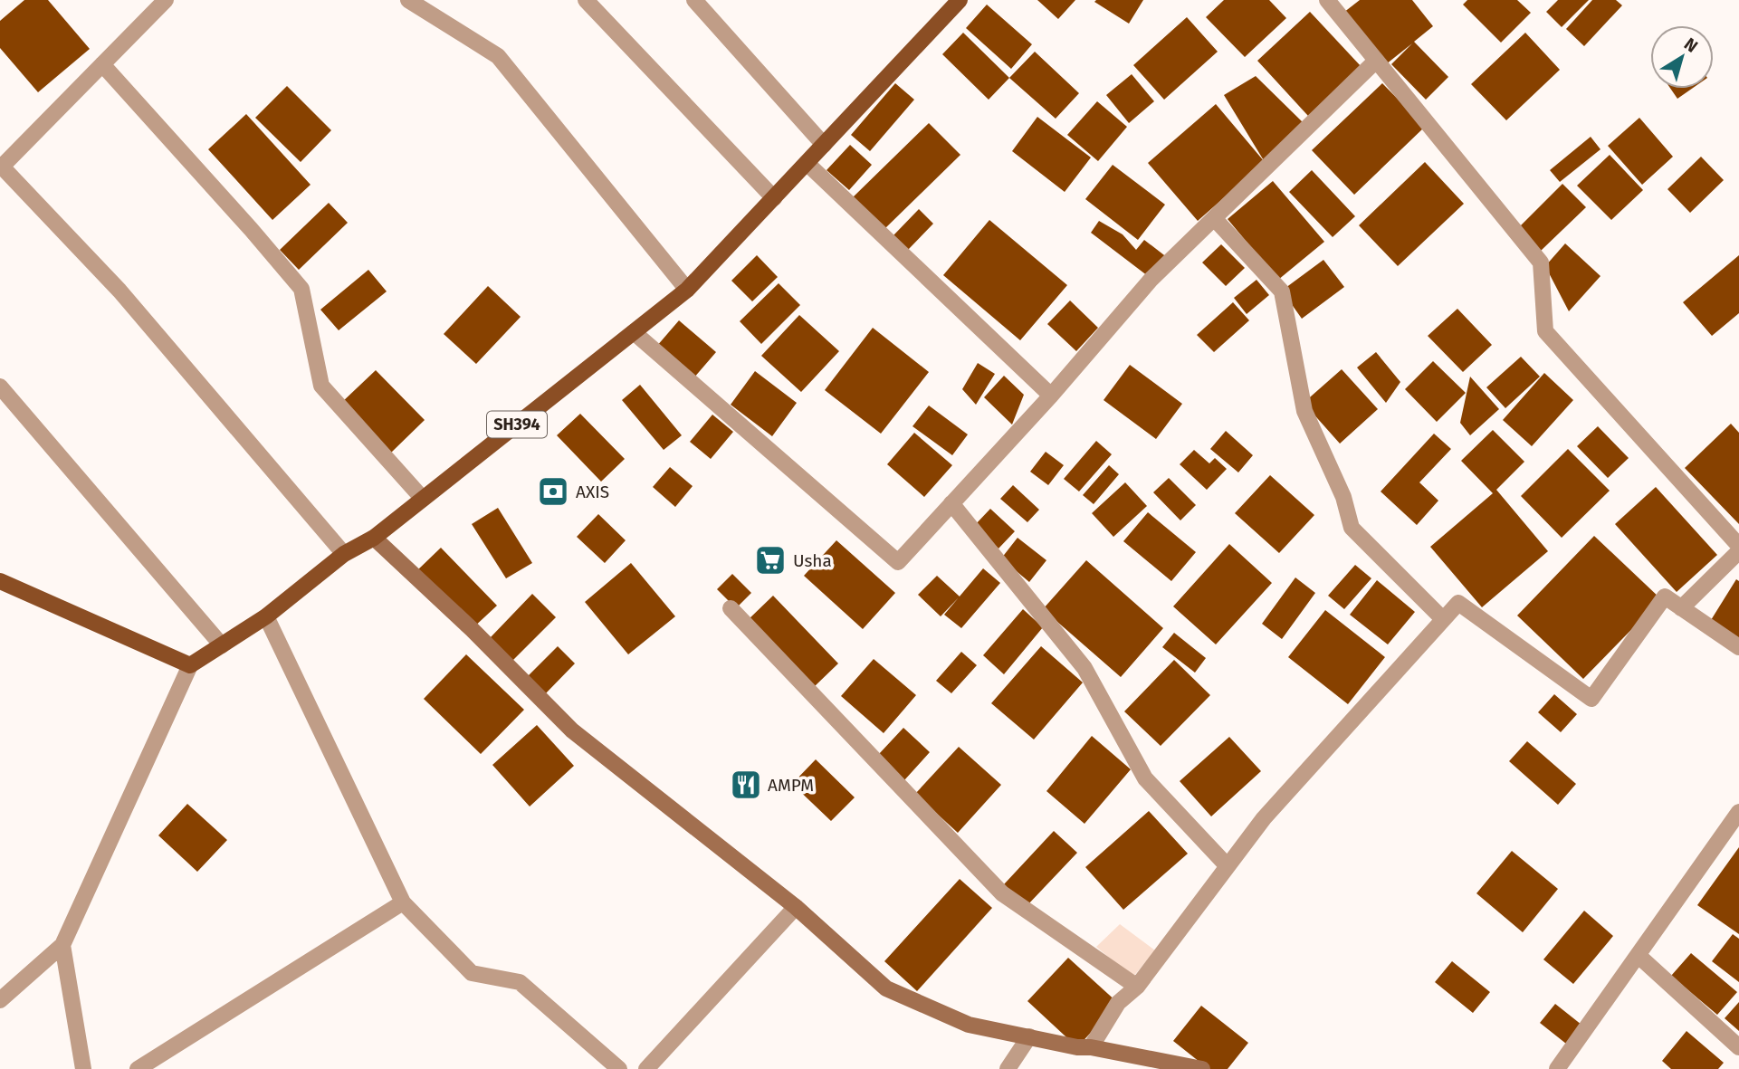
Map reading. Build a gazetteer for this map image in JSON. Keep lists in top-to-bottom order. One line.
{"streets":{"main road":["SH394"]},"places":{"bank":["AXIS"],"supermarket":["Usha"],"restaurant":["AMPM"]},"north":"top right"}
